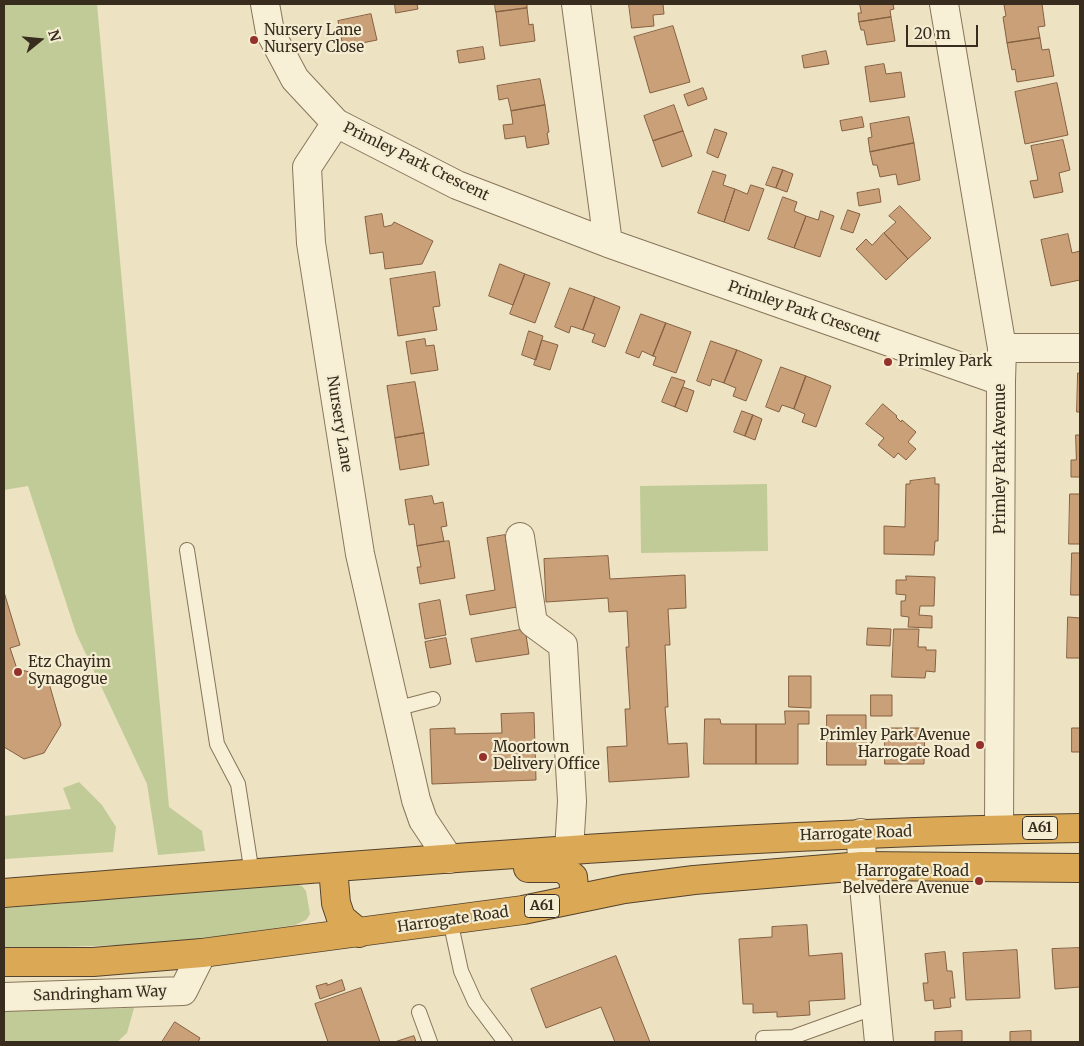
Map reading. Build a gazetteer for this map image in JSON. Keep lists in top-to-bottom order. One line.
{"streets":{"highway":["A61","Harrogate Road"],"street":["Primley Park Crescent","Nursery Lane","Primley Park Avenue","Sandringham Way"]},"crossings":[["Primley Park Crescent","Nursery Lane"],["Primley Park Crescent","Primley Park Avenue"],["Nursery Lane","Harrogate Road"],["Primley Park Avenue","Harrogate Road"],["Harrogate Road","Sandringham Way"]],"places":["Nursery Lane Nursery Close","Primley Park","Etz Chayim Synagogue","Primley Park Avenue Harrogate Road","Moortown Delivery Office","Harrogate Road Belvedere Avenue"],"scale_bar":"20 m","north":"right"}
